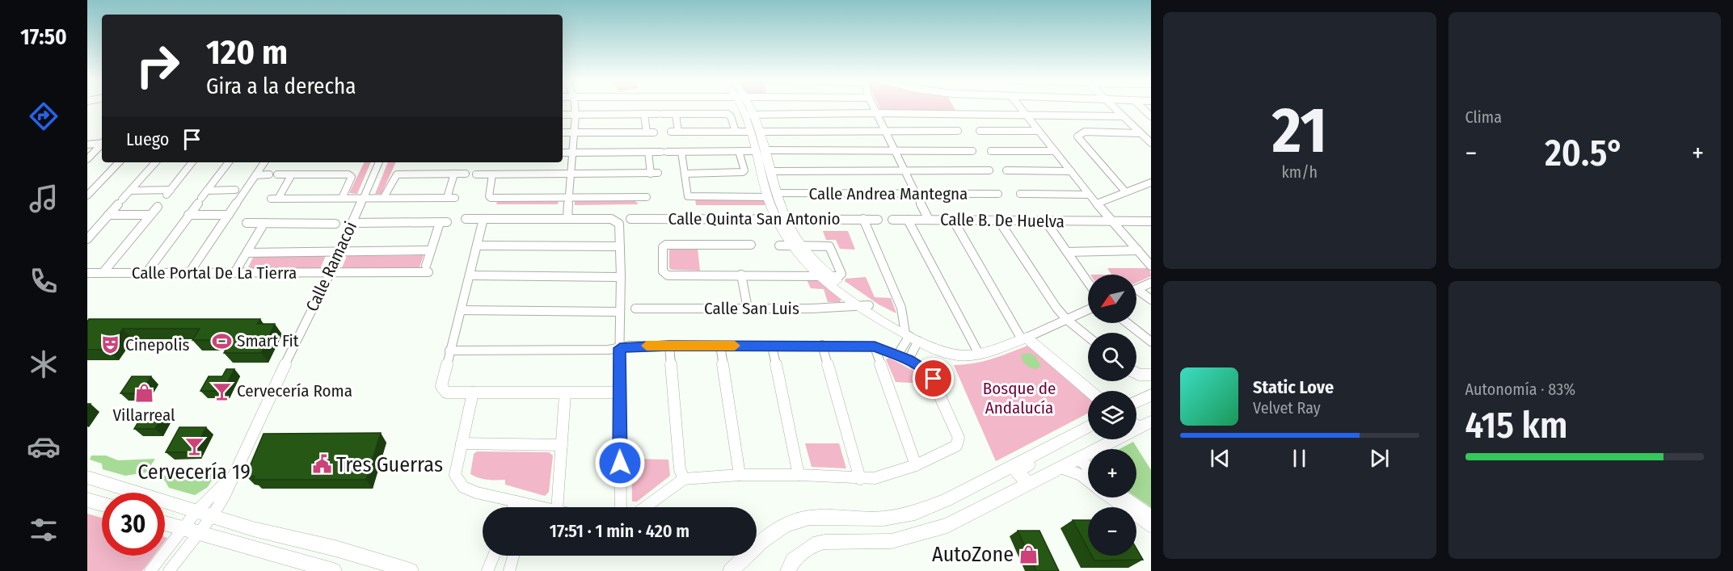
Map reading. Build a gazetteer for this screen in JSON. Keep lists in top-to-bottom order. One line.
{"streets":{"street":["Calle Andrea Mantegna","Calle Quinta San Antonio","Calle B. De Huelva","Calle Ramacoi","Calle Portal De La Tierra","Calle San Luis"]},"crossings":[["Calle Ramacoi","Calle Portal De La Tierra"]],"parks":["Bosque de Andalucía"],"places":{"sports":["Smart Fit"],"theatre":["Cinepolis"],"bar":["Cervecería Roma","Cervecería 19"],"shop":["Villarreal","AutoZone"],"public building":["Tres Guerras"]},"north":"bottom left","page":{"tabs":"17:50","tile":[["21","km/h"],"Clima",["Autonomía · 83%","415 km"]],"turn":["120 m","Gira a la derecha"],"then":"Luego","heat":["−","20.5°","+"],"map_buttons":["+","−"],"song":["Static Love","Velvet Ray"],"limit":"30","trip":"17:51 · 1 min · 420 m"}}
